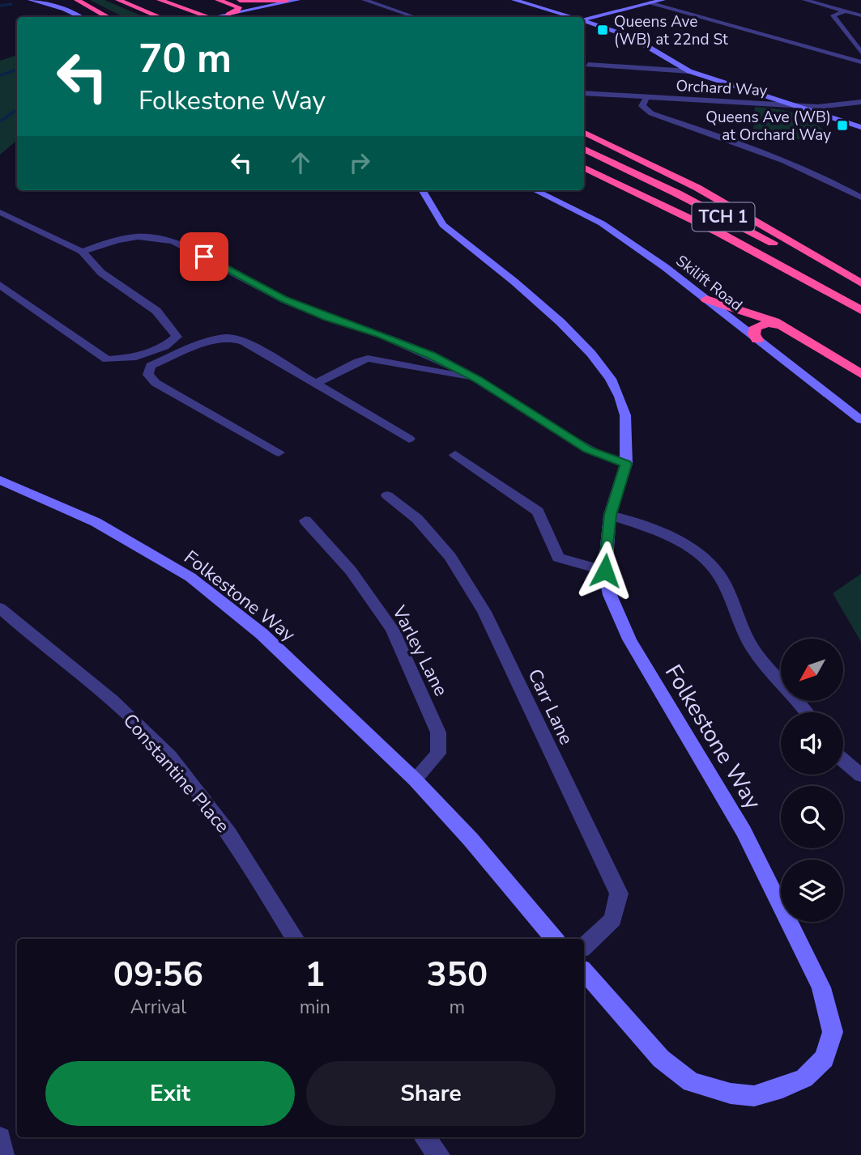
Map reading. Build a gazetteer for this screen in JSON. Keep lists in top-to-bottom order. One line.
{"streets":{"highway":["TCH 1"],"street":["Orchard Way","Skilift Road","Folkestone Way","Varley Lane","Carr Lane","Constantine Place"]},"crossings":[["Folkestone Way","Varley Lane"]],"places":{"transit":["Queens Ave (WB) at 22nd St","Queens Ave (WB) at Orchard Way"]},"north":"bottom left","page":{"turn":["70 m","Folkestone Way"],"eta":["09:56","Arrival","1","min","350","m"],"buttons":["Exit","Share"]}}
